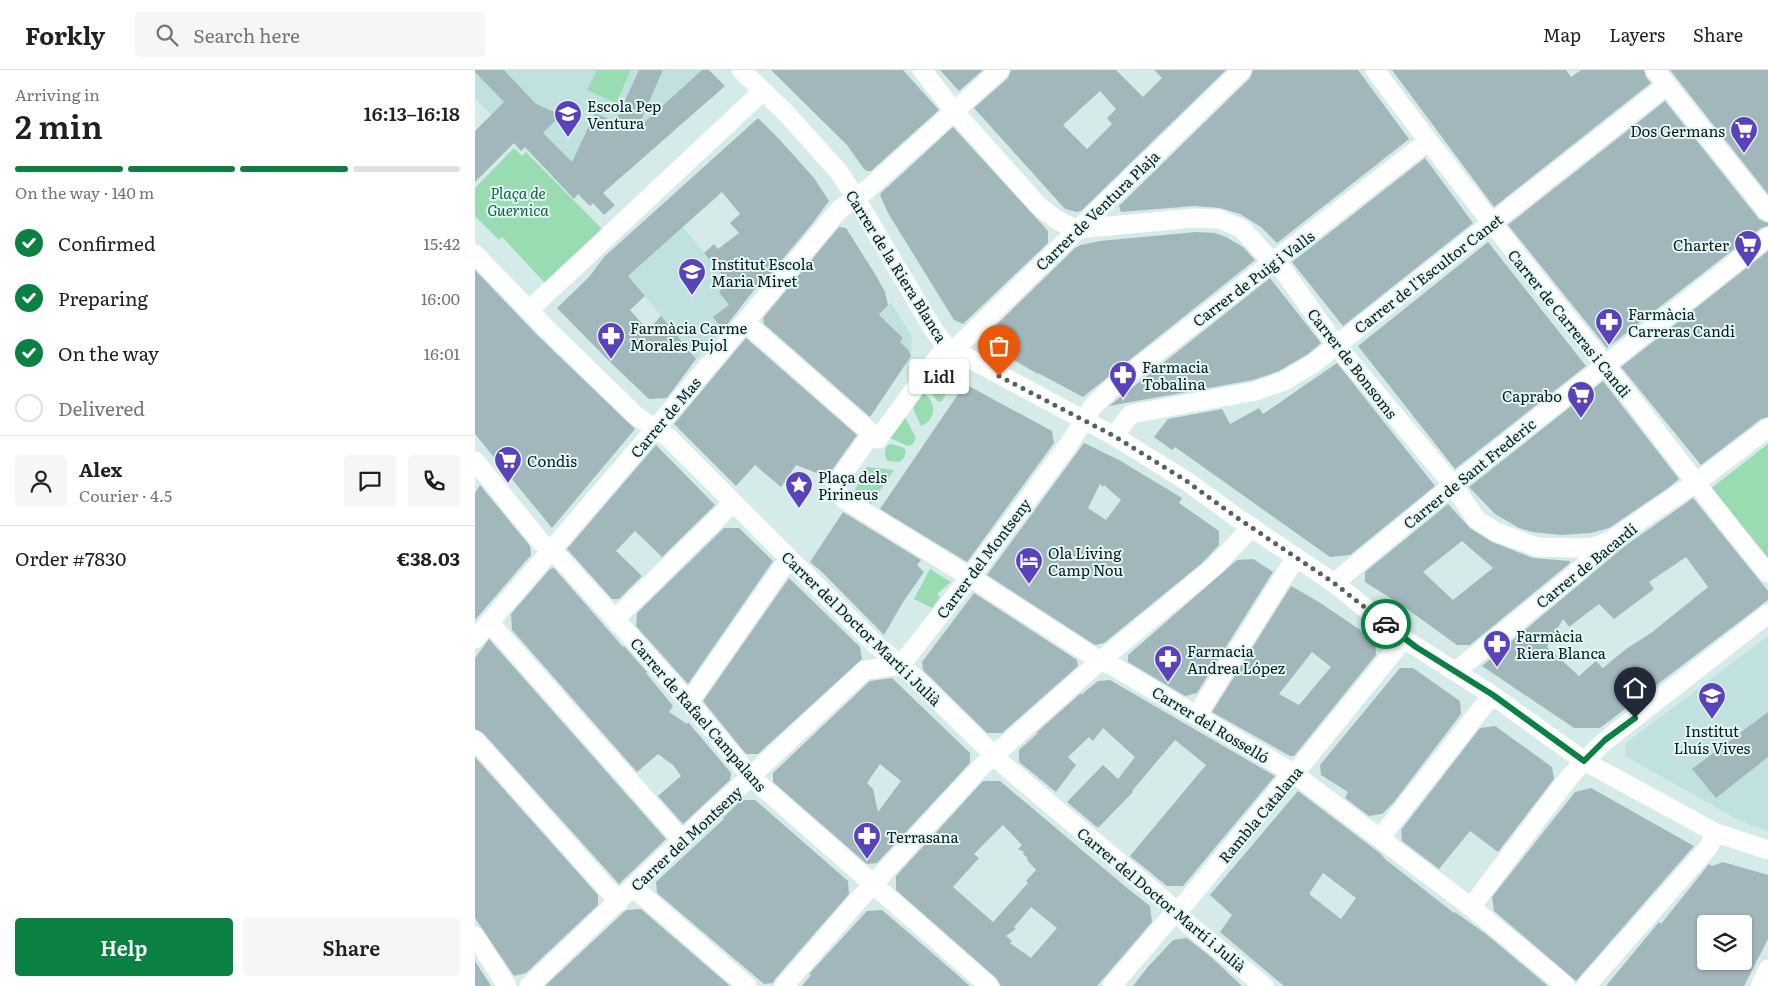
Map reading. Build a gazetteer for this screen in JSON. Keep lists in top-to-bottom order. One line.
{"streets":{"street":["Carrer de Ventura Plaja","Carrer de la Riera Blanca","Carrer de l'Escultor Canet","Carrer de Puig i Valls","Carrer de Carreras i Candi","Carrer de Bonsoms","Carrer de Mas","Carrer de Sant Frederic","Carrer del Montseny","Carrer de Bacardí","Carrer del Doctor Martí i Julià","Carrer de Rafael Campalans","Carrer del Rosselló","Rambla Catalana"]},"crossings":[["Carrer de Ventura Plaja","Carrer de la Riera Blanca"],["Carrer de Ventura Plaja","Carrer de Bonsoms"],["Carrer de Ventura Plaja","Carrer del Rosselló"],["Carrer de la Riera Blanca","Carrer de l'Escultor Canet"],["Carrer de la Riera Blanca","Carrer de Puig i Valls"],["Carrer de la Riera Blanca","Carrer de Mas"],["Carrer de la Riera Blanca","Carrer de Sant Frederic"],["Carrer de la Riera Blanca","Carrer del Montseny"],["Carrer de la Riera Blanca","Carrer de Bacardí"],["Carrer de la Riera Blanca","Rambla Catalana"],["Carrer de l'Escultor Canet","Carrer de Carreras i Candi"],["Carrer de l'Escultor Canet","Carrer de Bonsoms"],["Carrer de Puig i Valls","Carrer de Carreras i Candi"],["Carrer de Puig i Valls","Carrer de Bonsoms"],["Carrer de Puig i Valls","Carrer del Montseny"],["Carrer de Carreras i Candi","Carrer de Sant Frederic"],["Carrer de Carreras i Candi","Carrer de Bacardí"],["Carrer de Bonsoms","Carrer de Sant Frederic"],["Carrer de Bonsoms","Carrer de Bacardí"],["Carrer de Mas","Carrer del Doctor Martí i Julià"],["Carrer de Mas","Carrer de Rafael Campalans"],["Carrer del Montseny","Carrer del Doctor Martí i Julià"],["Carrer del Montseny","Carrer de Rafael Campalans"],["Carrer del Montseny","Carrer del Rosselló"],["Carrer del Doctor Martí i Julià","Rambla Catalana"],["Carrer del Rosselló","Rambla Catalana"]],"parks":["Plaça de Guernica"],"places":{"school or university":["Escola Pep Ventura","Institut Escola Maria Miret","Institut Lluís Vives"],"supermarket":["Dos Germans","Charter","Caprabo","Condis"],"pharmacy":["Farmàcia Carreras Candi","Farmàcia Carme Morales Pujol","Farmacia Tobalina","Farmàcia Riera Blanca","Farmacia Andrea López","Terrasana"],"other":["Lidl"],"place":["Plaça dels Pirineus"],"hotel":["Ola Living Camp Nou"]},"page":{"header":"Forkly","search":"Search here","nav":["Map","Layers","Share"],"heading":["2 min","Arriving in","16:13–16:18"],"panel":["Alex","Courier · 4.5","Order #7830","€38.03"],"bar":"On the way · 140 m","list":[["Confirmed","15:42"],["Preparing","16:00"],["On the way","16:01"],"Delivered"],"bubble":"Lidl","buttons":["Help","Share"]}}
